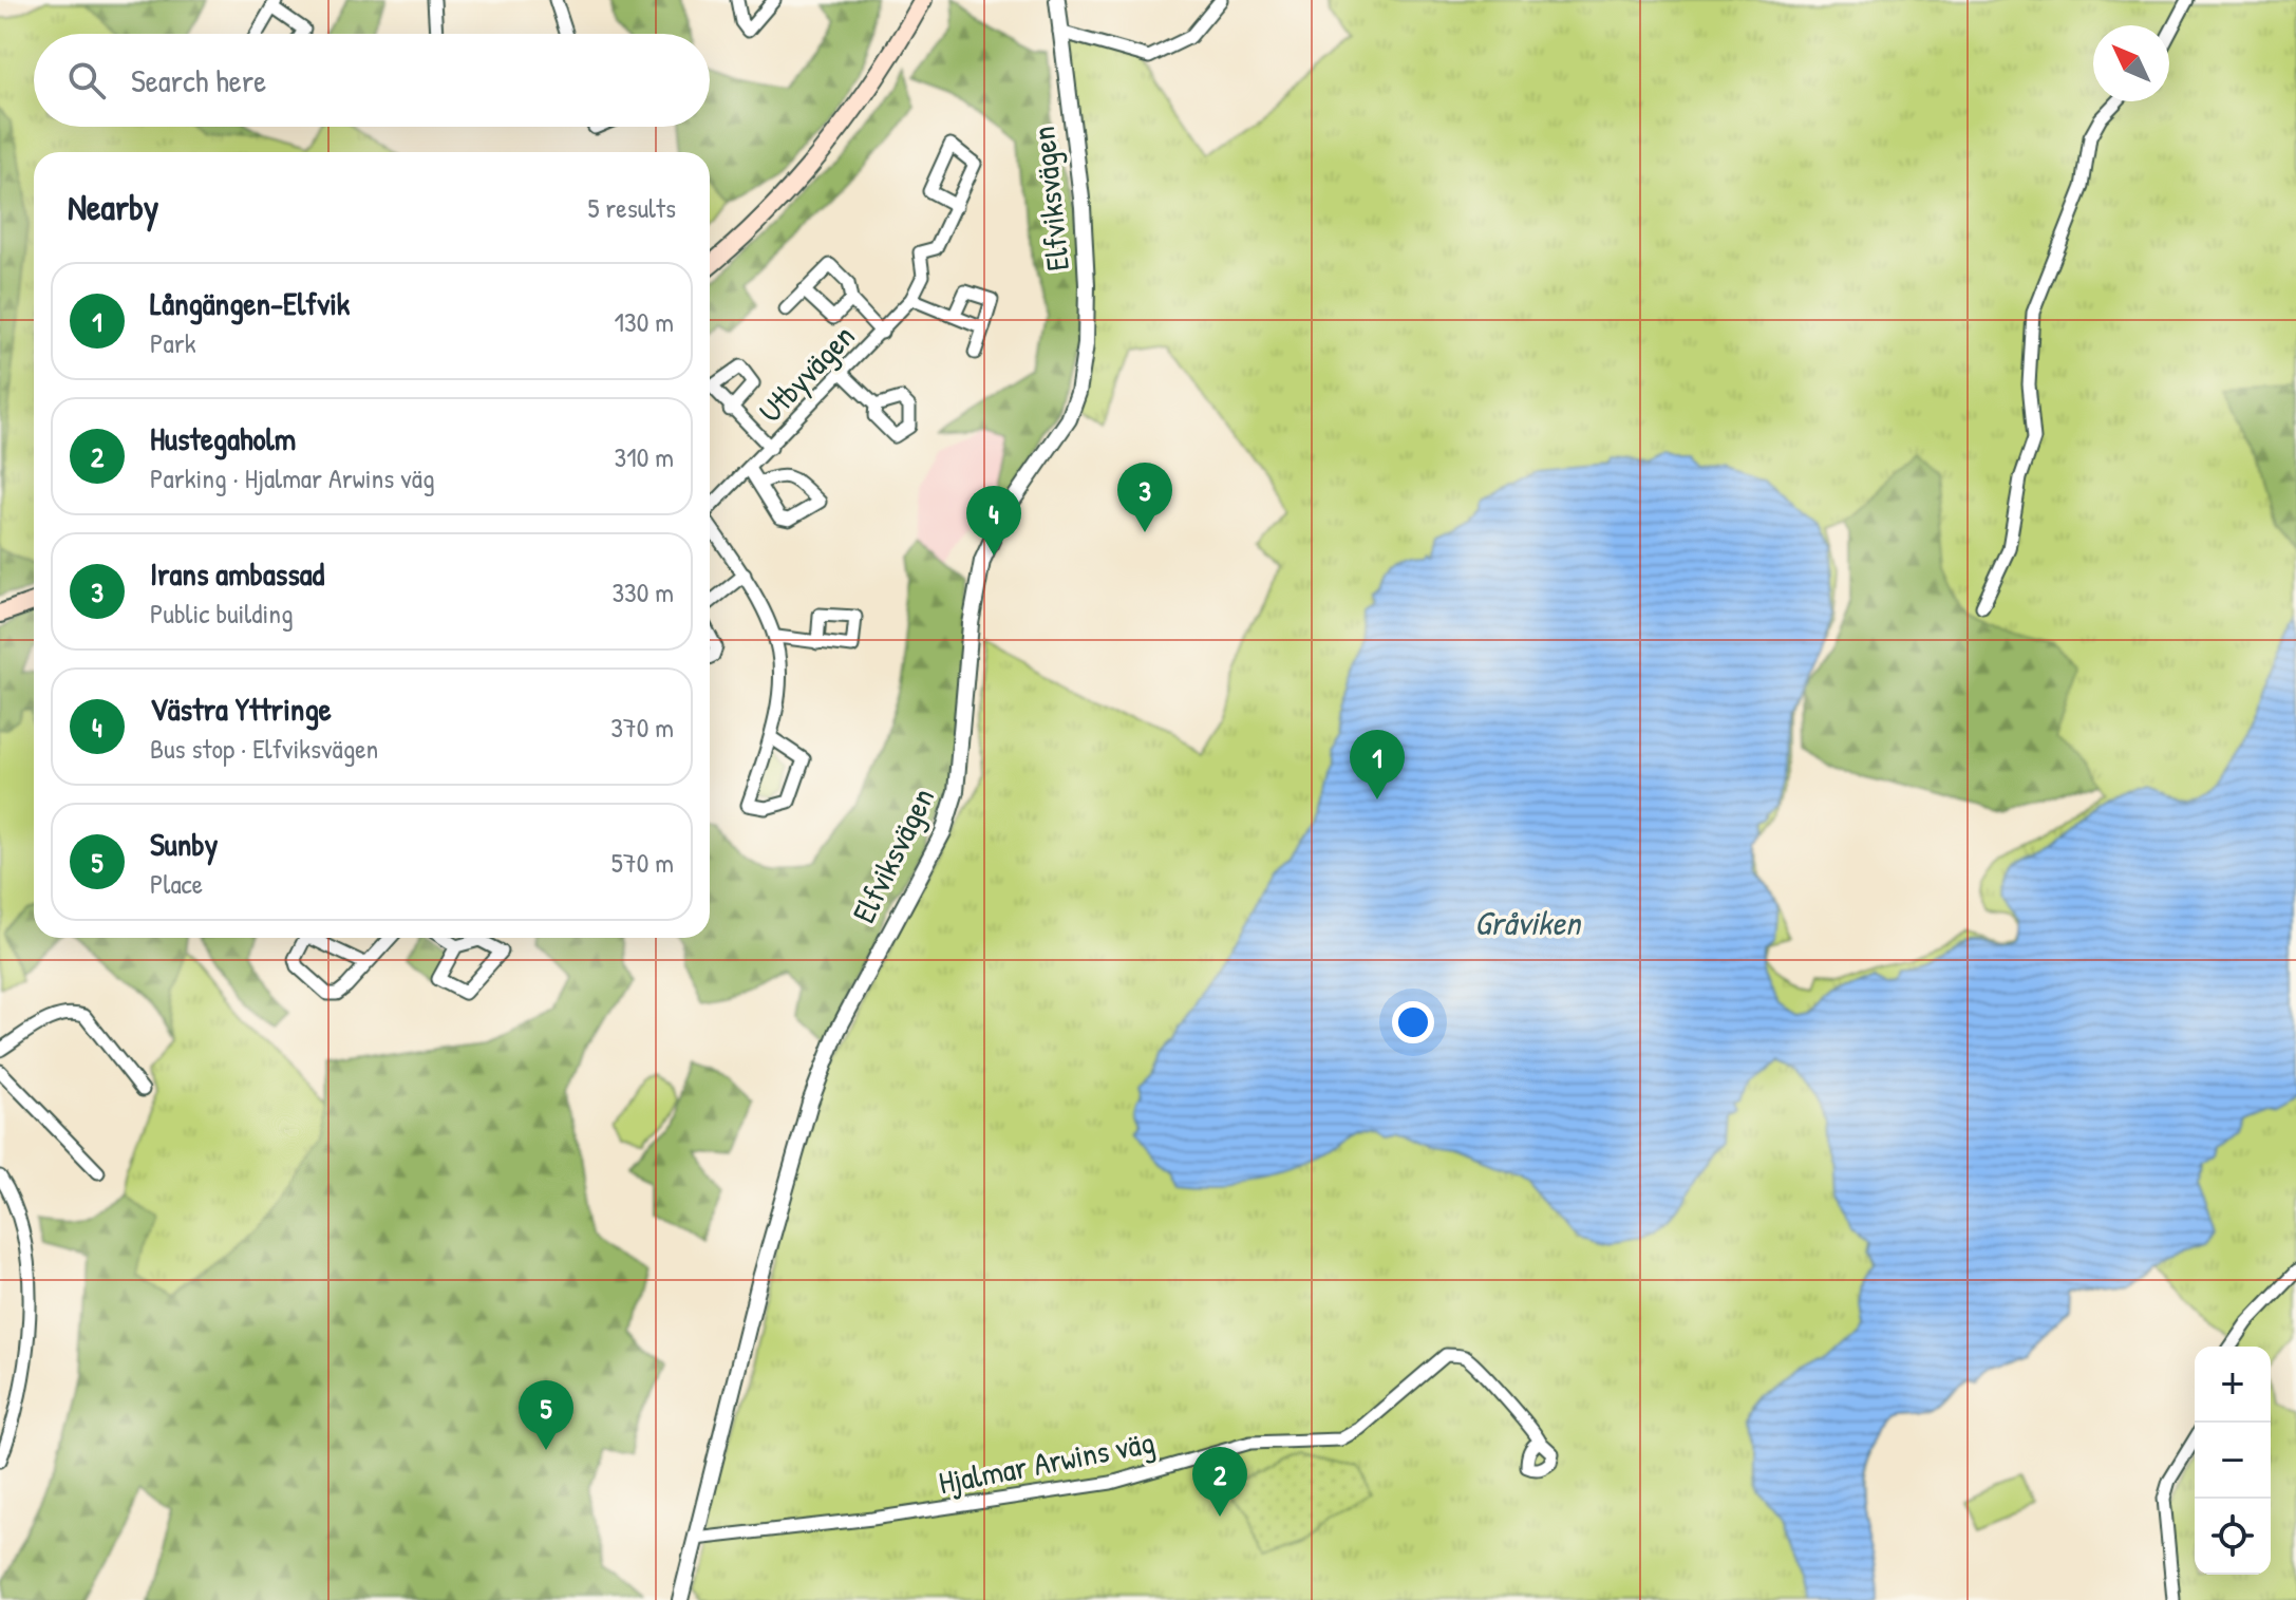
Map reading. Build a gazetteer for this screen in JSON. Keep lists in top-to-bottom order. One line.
{"streets":{"street":["Elfviksvägen","Utbyvägen","Hjalmar Arwins väg"]},"crossings":[["Elfviksvägen","Hjalmar Arwins väg"]],"water":["Gråviken"],"north":"top left","page":{"search":"Search here","heading":["Nearby","5 results"],"list":[{"mark":"1","name":"Långängen-Elfvik","note":"Park","value":"130 m"},{"mark":"2","name":"Hustegaholm","note":"Parking · Hjalmar Arwins väg","value":"310 m"},{"mark":"3","name":"Irans ambassad","note":"Public building","value":"330 m"},{"mark":"4","name":"Västra Yttringe","note":"Bus stop · Elfviksvägen","value":"370 m"},{"mark":"5","name":"Sunby","note":"Place","value":"570 m"}],"pins":["3","4","1","5","2"],"map_buttons":["+","−"]}}
